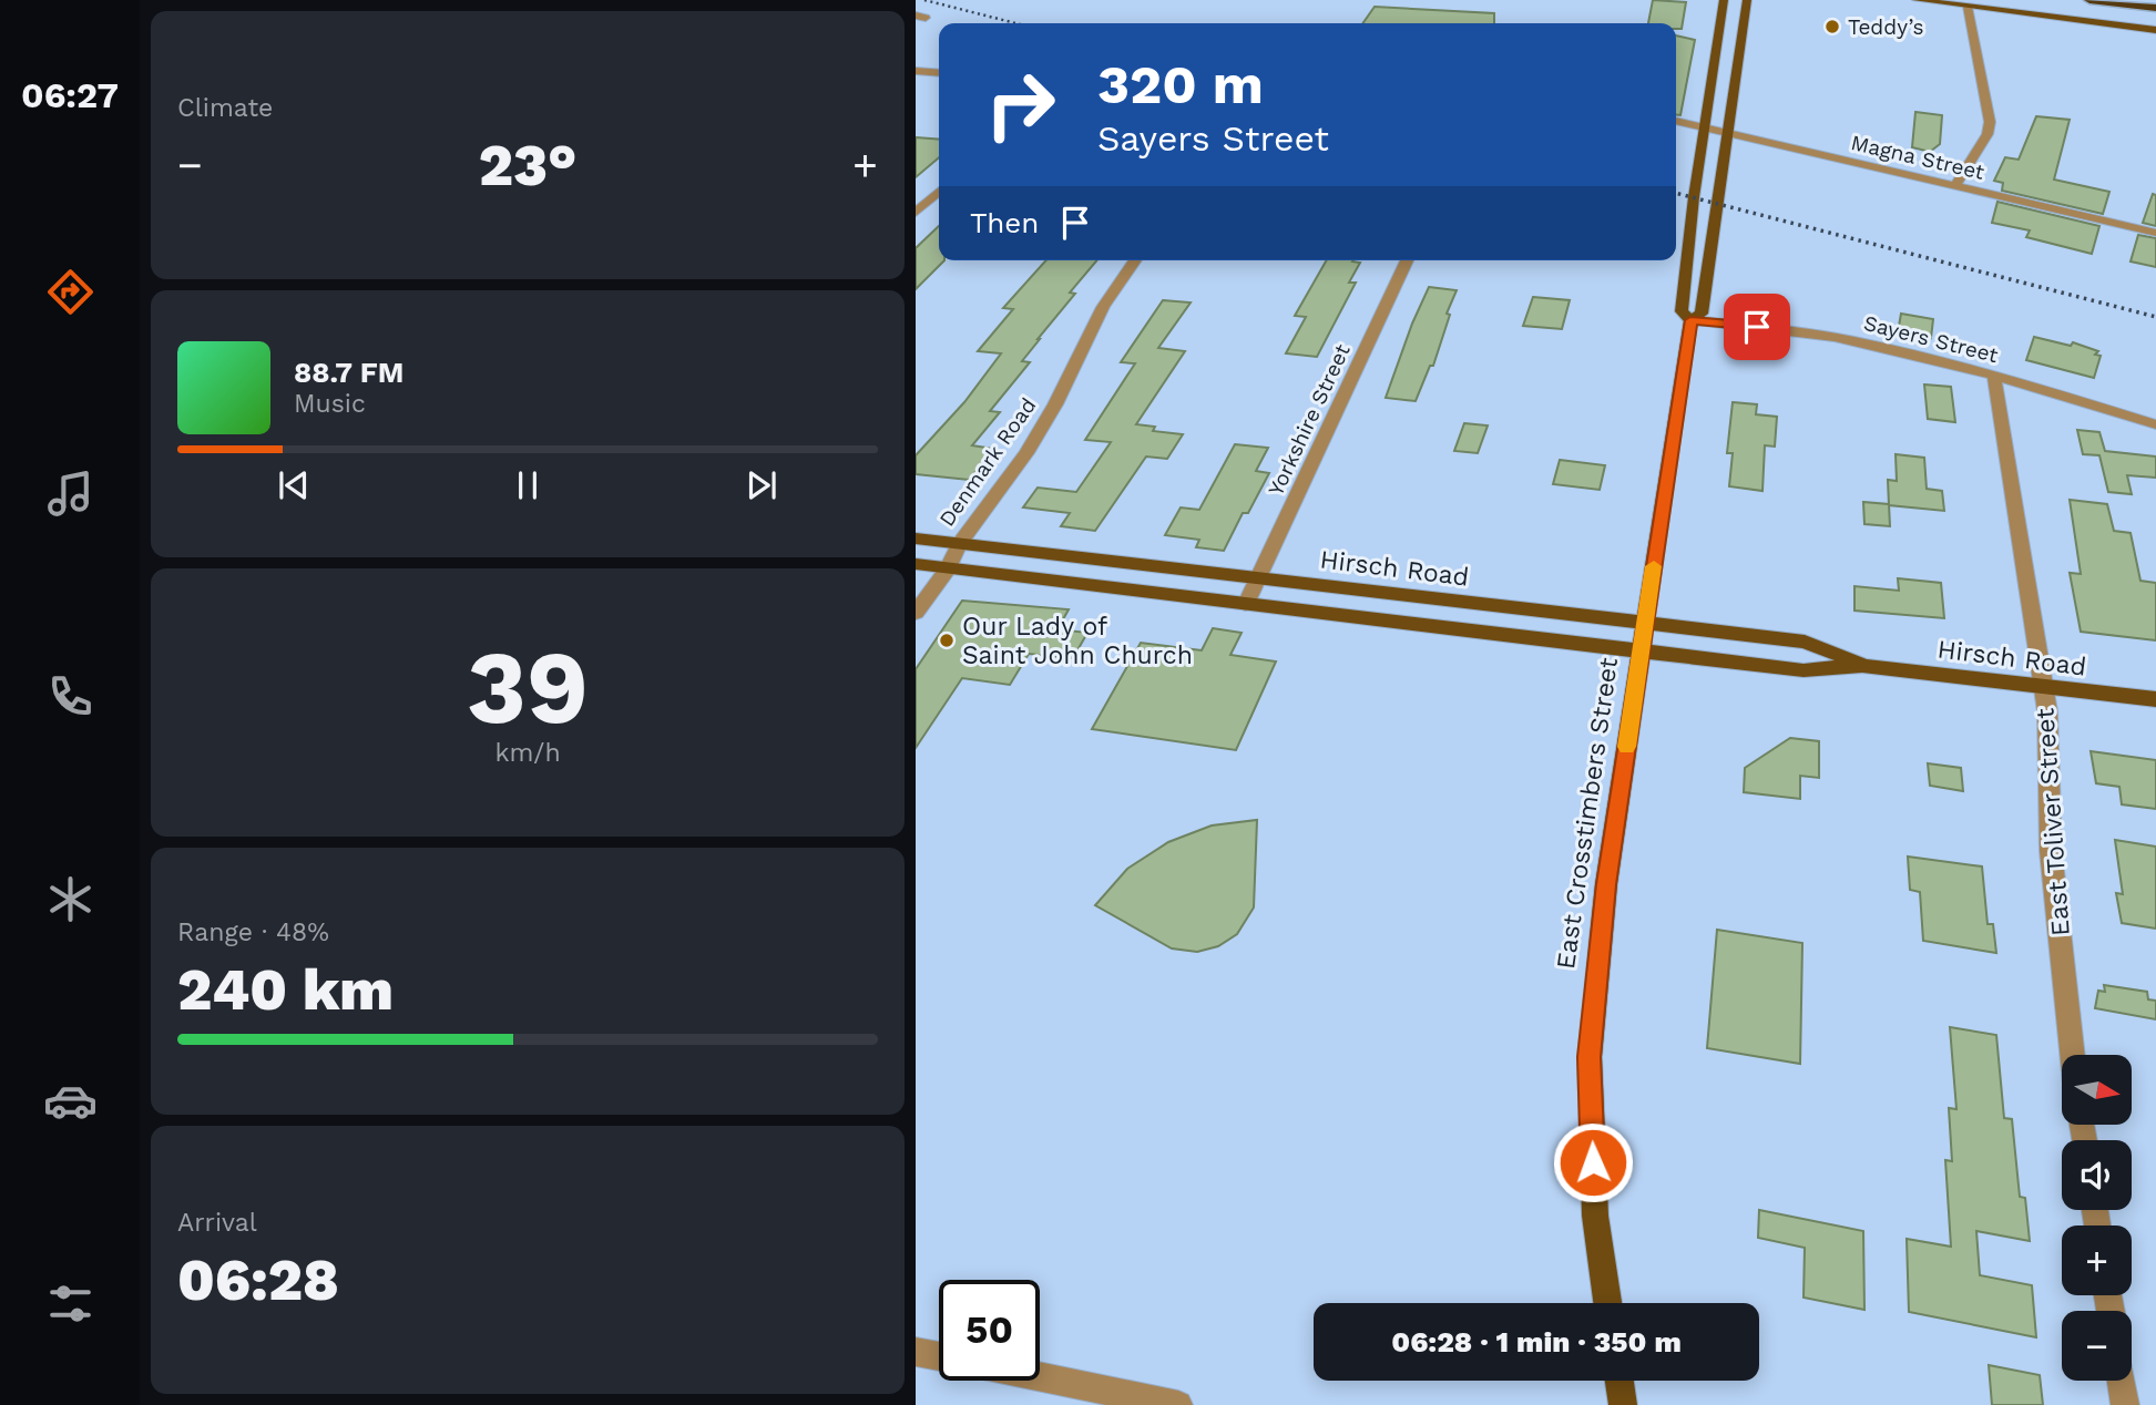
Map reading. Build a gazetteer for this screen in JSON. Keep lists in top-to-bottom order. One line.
{"streets":{"main road":["Hirsch Road","East Crosstimbers Street"],"street":["Magna Street","Sayers Street","Yorkshire Street","Denmark Road","East Toliver Street"]},"crossings":[["Magna Street","East Crosstimbers Street"],["Sayers Street","East Crosstimbers Street"],["Sayers Street","East Toliver Street"],["Yorkshire Street","Hirsch Road"],["Denmark Road","Hirsch Road"],["Hirsch Road","East Crosstimbers Street"],["Hirsch Road","East Toliver Street"]],"places":["Teddy’s","Our Lady of Saint John Church"],"north":"right","page":{"tabs":"06:27","tile":["Climate",["39","km/h"],["Range · 48%","240 km"],["Arrival","06:28"]],"turn":["320 m","Sayers Street"],"heat":["−","23°","+"],"then":"Then","song":["88.7 FM","Music"],"map_buttons":["+","−"],"limit":"50","trip":"06:28 · 1 min · 350 m"}}
